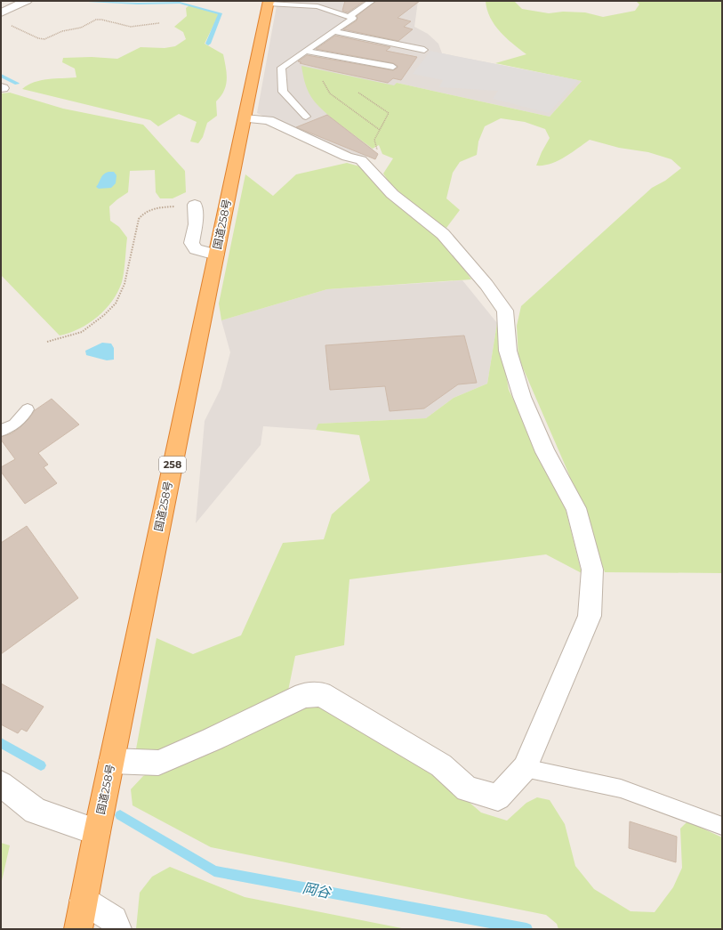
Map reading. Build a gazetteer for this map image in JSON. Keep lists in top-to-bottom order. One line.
{"streets":{"highway":["国道258号","258"]},"water":["岡谷"]}
